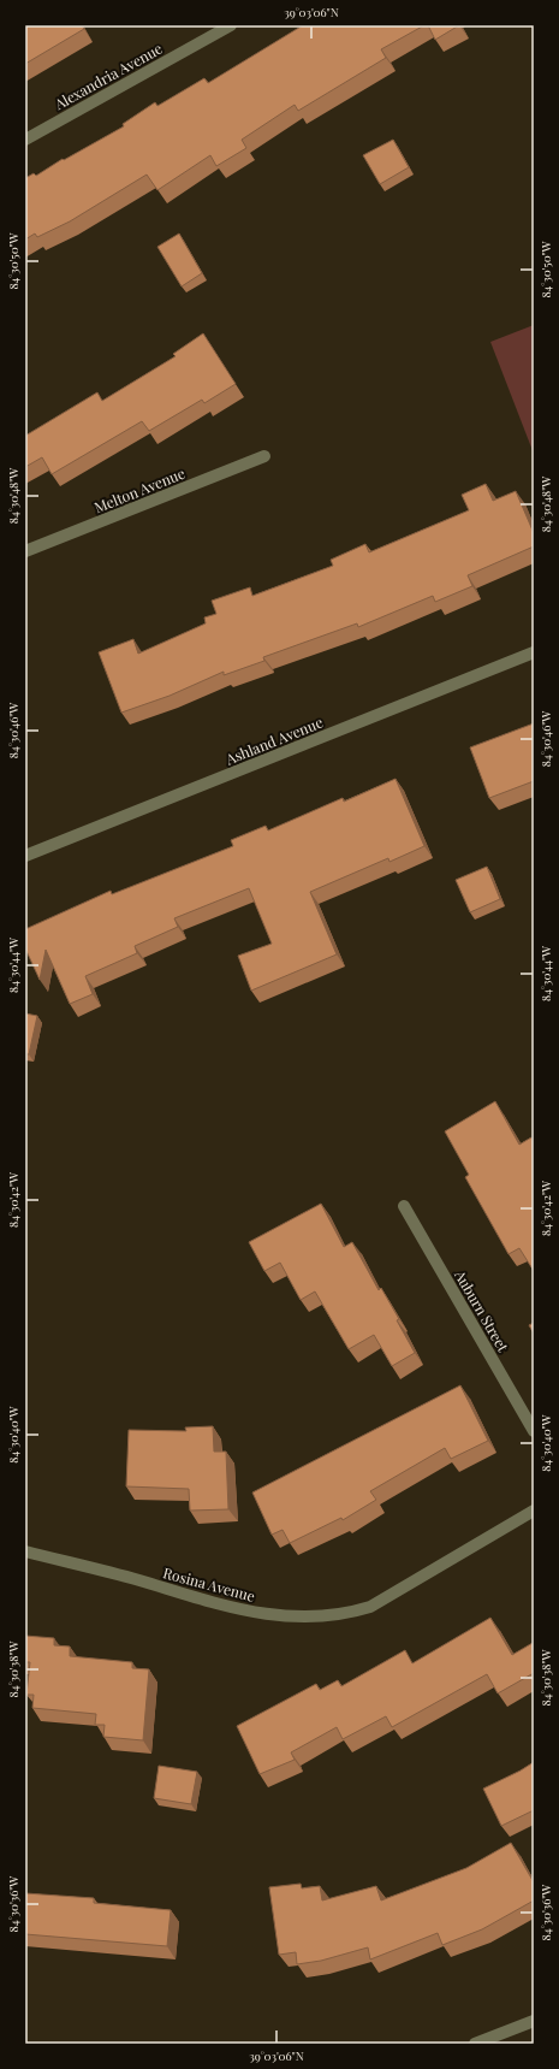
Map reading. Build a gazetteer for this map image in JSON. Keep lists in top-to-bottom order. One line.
{"streets":{"street":["Alexandria Avenue","Melton Avenue","Ashland Avenue","Auburn Street","Rosina Avenue"]},"coordinates":["39°03'06\"N","84°30'50\"W","84°30'48\"W","84°30'46\"W","84°30'44\"W","84°30'42\"W","84°30'40\"W","84°30'38\"W","84°30'36\"W"]}
